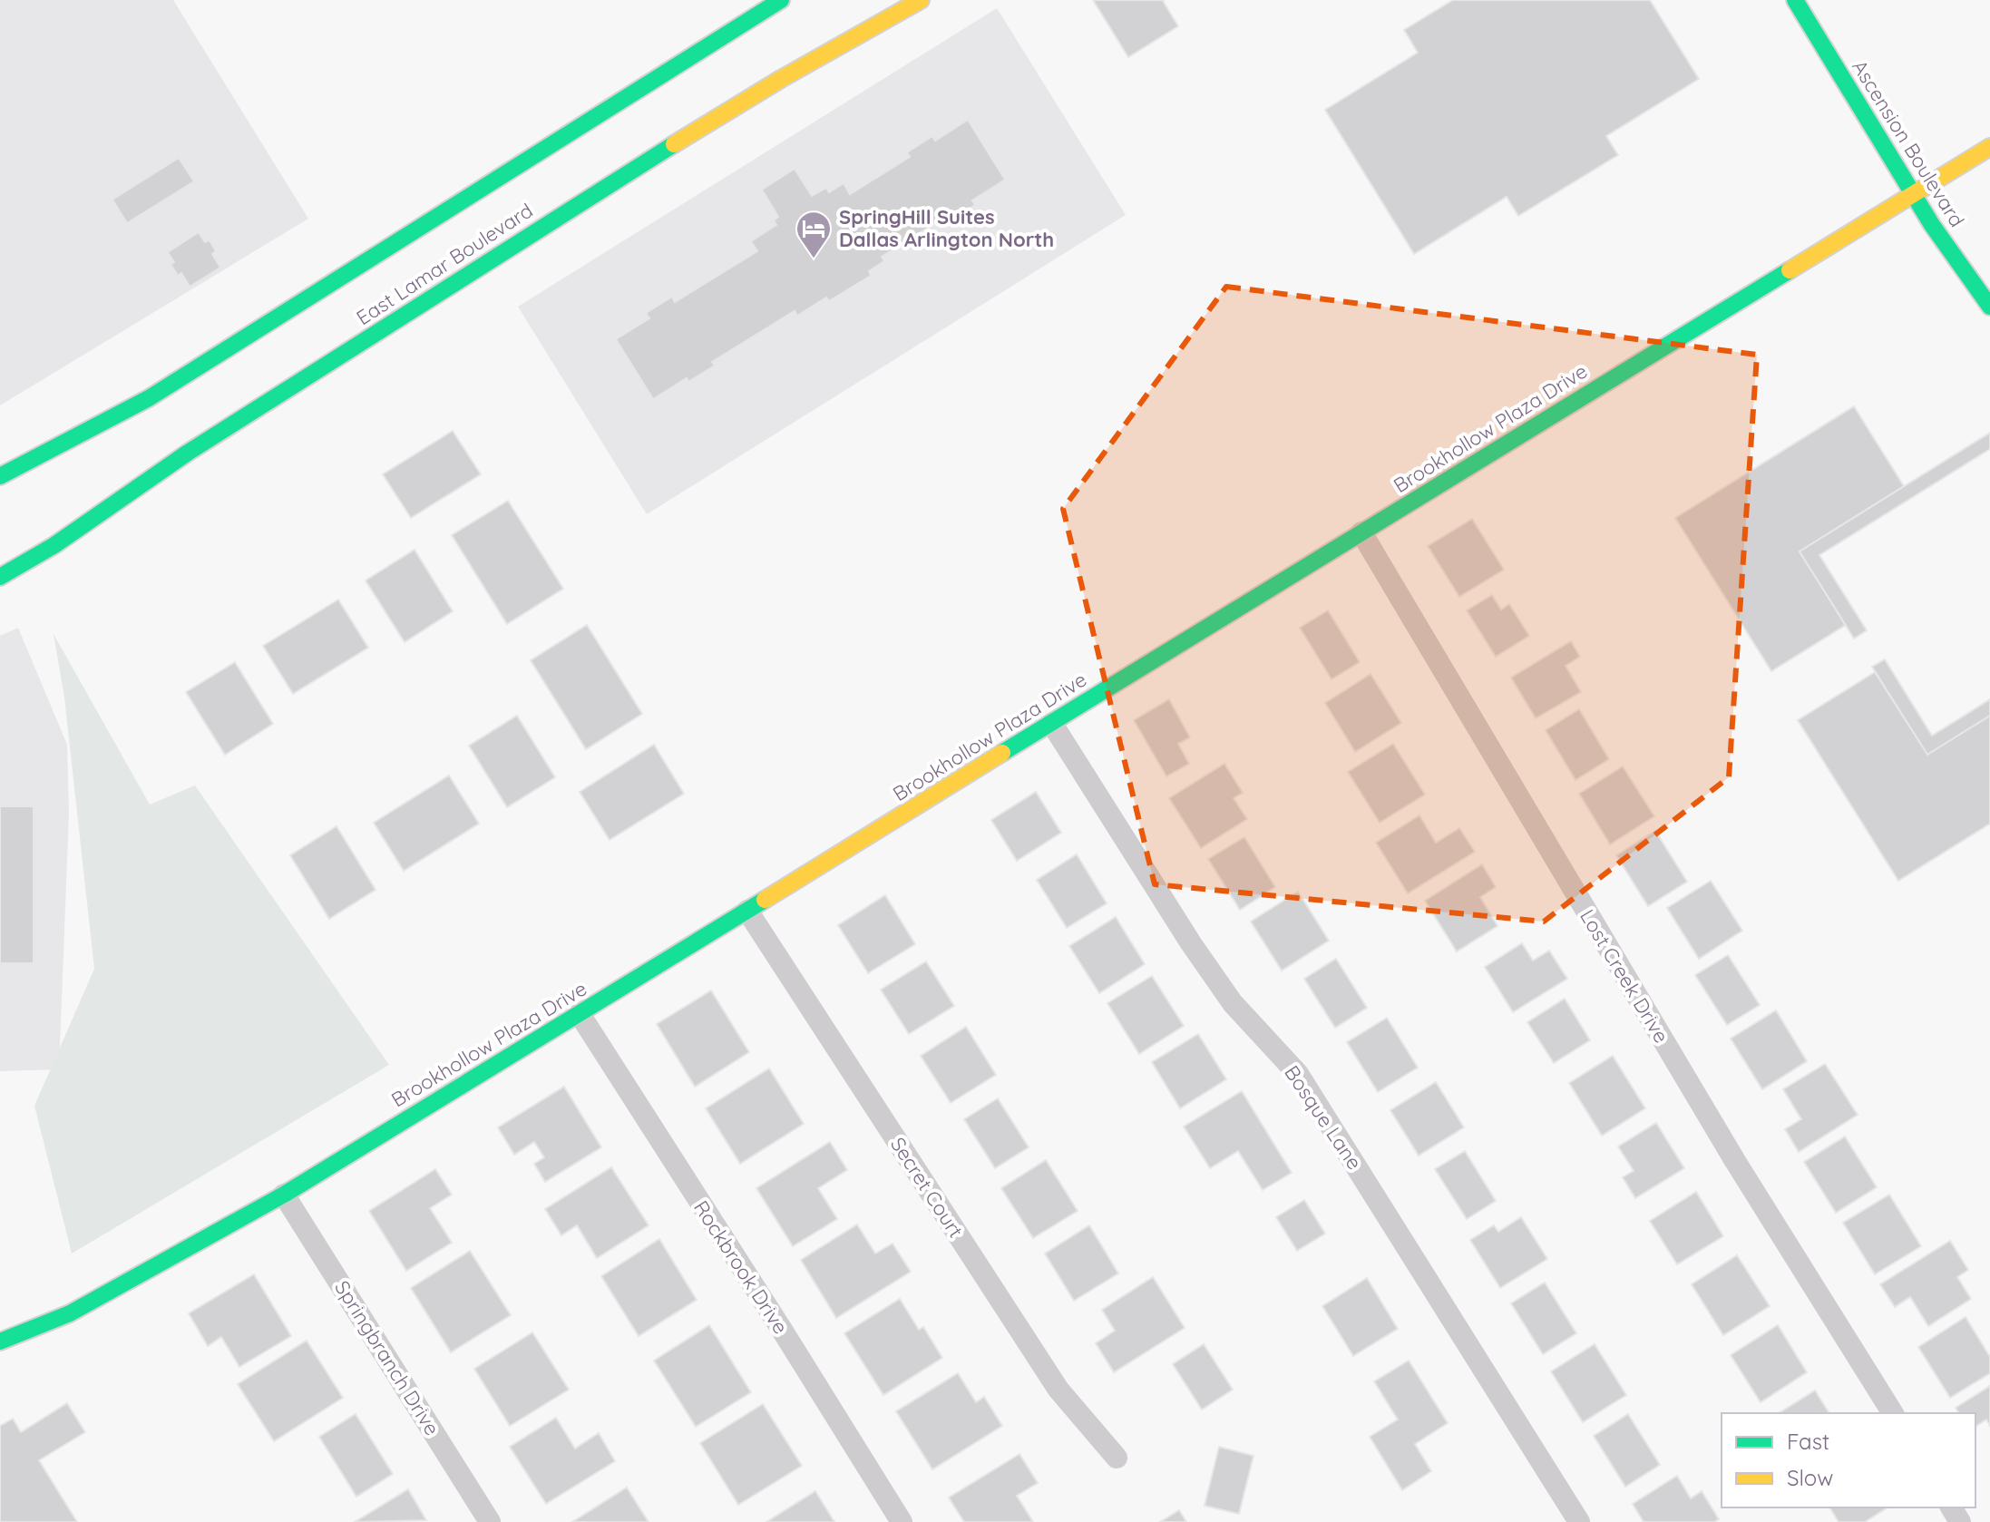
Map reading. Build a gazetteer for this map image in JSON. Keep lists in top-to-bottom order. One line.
{"streets":{"street":["Ascension Boulevard","East Lamar Boulevard","Brookhollow Plaza Drive","Lost Creek Drive","Bosque Lane","Secret Court","Rockbrook Drive","Springbranch Drive"]},"crossings":[["Ascension Boulevard","Brookhollow Plaza Drive"],["Brookhollow Plaza Drive","Lost Creek Drive"],["Brookhollow Plaza Drive","Bosque Lane"],["Brookhollow Plaza Drive","Secret Court"],["Brookhollow Plaza Drive","Rockbrook Drive"],["Brookhollow Plaza Drive","Springbranch Drive"]],"places":{"hotel":["SpringHill Suites Dallas Arlington North"]},"legend":["Fast","Slow"]}
